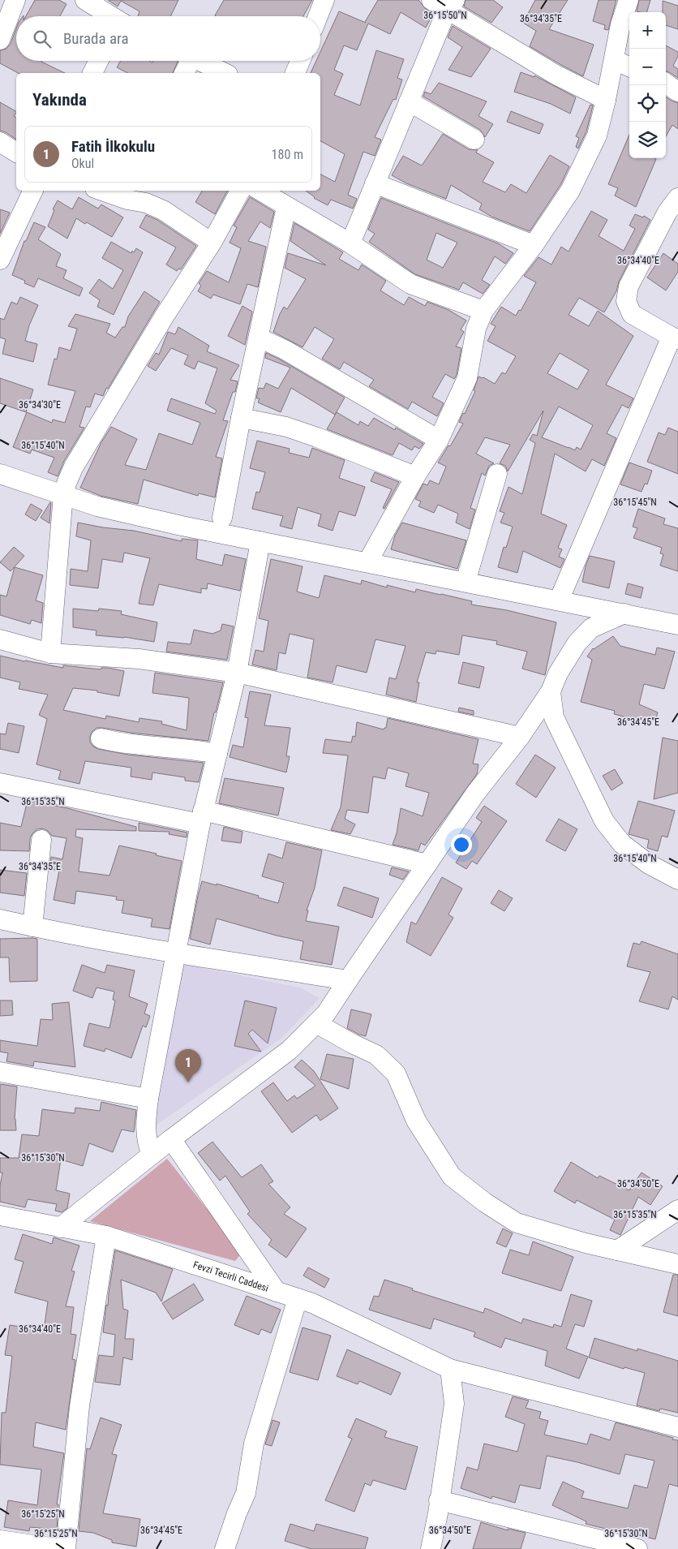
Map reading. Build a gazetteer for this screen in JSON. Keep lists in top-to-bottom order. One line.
{"streets":{"street":["Fevzi Tecirli Caddesi"]},"page":{"map_buttons":["+","−"],"search":"Burada ara","heading":"Yakında","list":[{"mark":"1","name":"Fatih İlkokulu","note":"Okul","value":"180 m"}],"pins":"1"},"coordinates":["36°15'50\"N","36°34'35\"E","36°34'40\"E","36°34'30\"E","36°15'40\"N","36°15'45\"N","36°34'45\"E","36°15'35\"N","36°15'30\"N","36°34'50\"E","36°15'25\"N"]}
